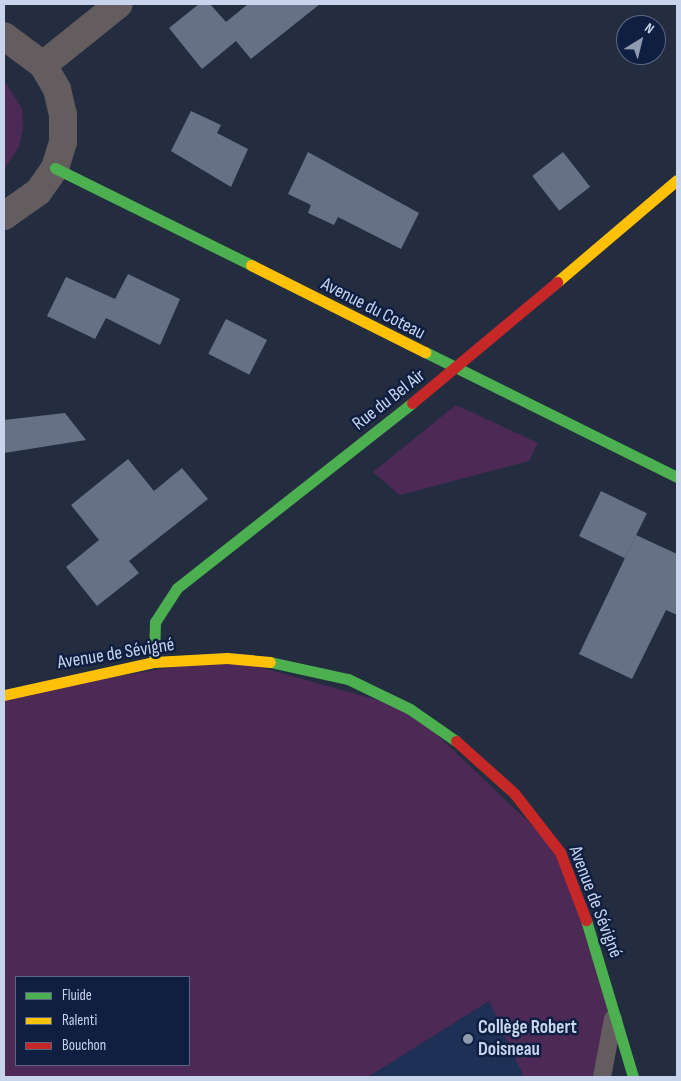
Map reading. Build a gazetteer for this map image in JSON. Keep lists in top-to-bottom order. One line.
{"streets":{"street":["Avenue du Coteau","Rue du Bel Air","Avenue de Sévigné"]},"crossings":[["Avenue du Coteau","Rue du Bel Air"],["Rue du Bel Air","Avenue de Sévigné"]],"places":["Collège Robert Doisneau"],"legend":["Fluide","Ralenti","Bouchon"],"north":"top right"}
